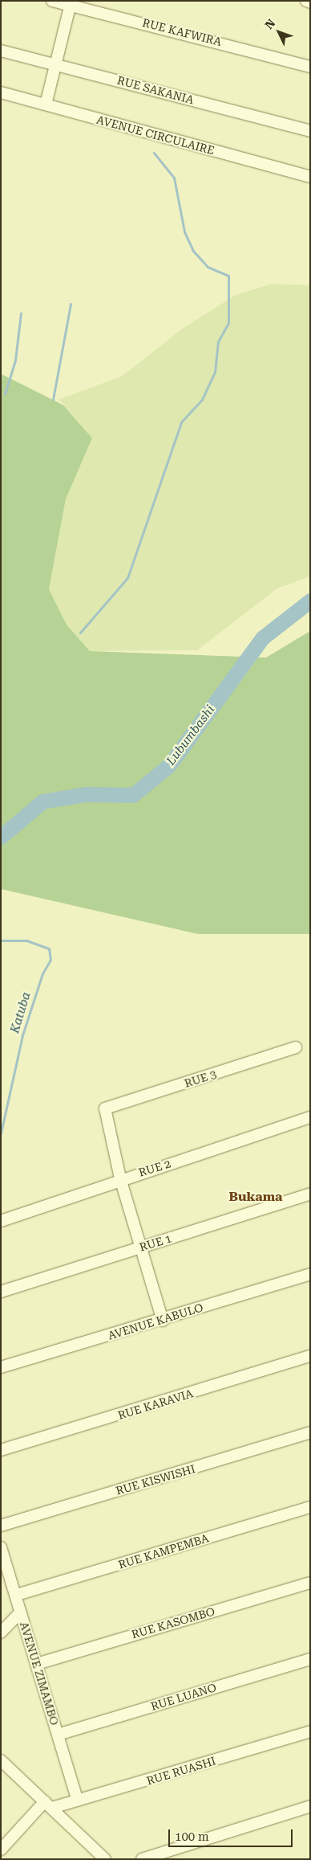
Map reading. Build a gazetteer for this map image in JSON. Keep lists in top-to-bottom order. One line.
{"streets":{"street":["RUE KAFWIRA","RUE SAKANIA","AVENUE CIRCULAIRE","RUE 3","RUE 2","RUE 1","AVENUE KABULO","RUE KARAVIA","RUE KISWISHI","RUE KAMPEMBA","RUE KASOMBO","AVENUE ZIMAMBO","RUE LUANO","RUE RUASHI"]},"crossings":[["RUE 3","RUE 2"],["RUE KAMPEMBA","AVENUE ZIMAMBO"],["RUE KASOMBO","AVENUE ZIMAMBO"],["AVENUE ZIMAMBO","RUE LUANO"],["AVENUE ZIMAMBO","RUE RUASHI"]],"districts":["Bukama"],"water":["Lubumbashi","Katuba"],"scale_bar":"100 m","north":"top left"}
